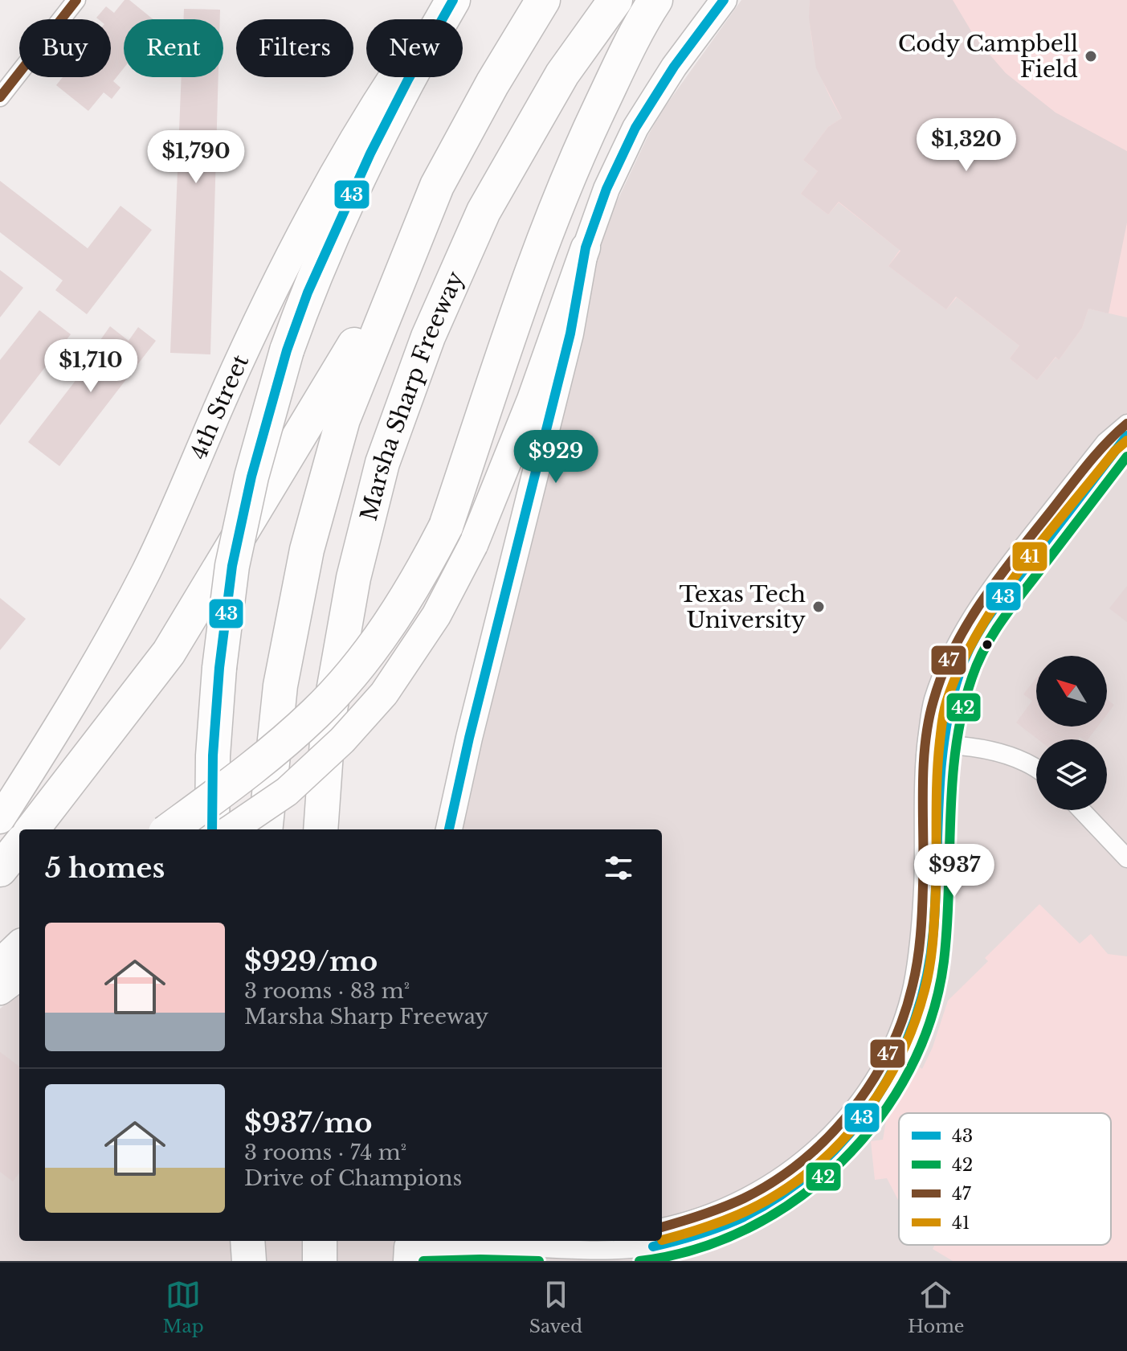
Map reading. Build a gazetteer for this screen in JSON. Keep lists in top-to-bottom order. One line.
{"streets":{"highway":["Marsha Sharp Freeway"],"main road":["4th Street"]},"places":["Cody Campbell Field","Texas Tech University"],"lines":["transit line 43","transit line 47","transit line 41","transit line 42"],"legend":["43","42","47","41"],"north":"top left","page":{"chip":["Buy","Rent","Filters","New"],"price":["$1,320","$1,790","$1,710","$929","$937"],"heading":"5 homes","list":[{"name":"$929/mo","note":"3 rooms · 83 m² · Marsha Sharp Freeway"},{"name":"$937/mo","note":"3 rooms · 74 m² · Drive of Champions"}],"tabs":["Map","Saved","Home"]}}
